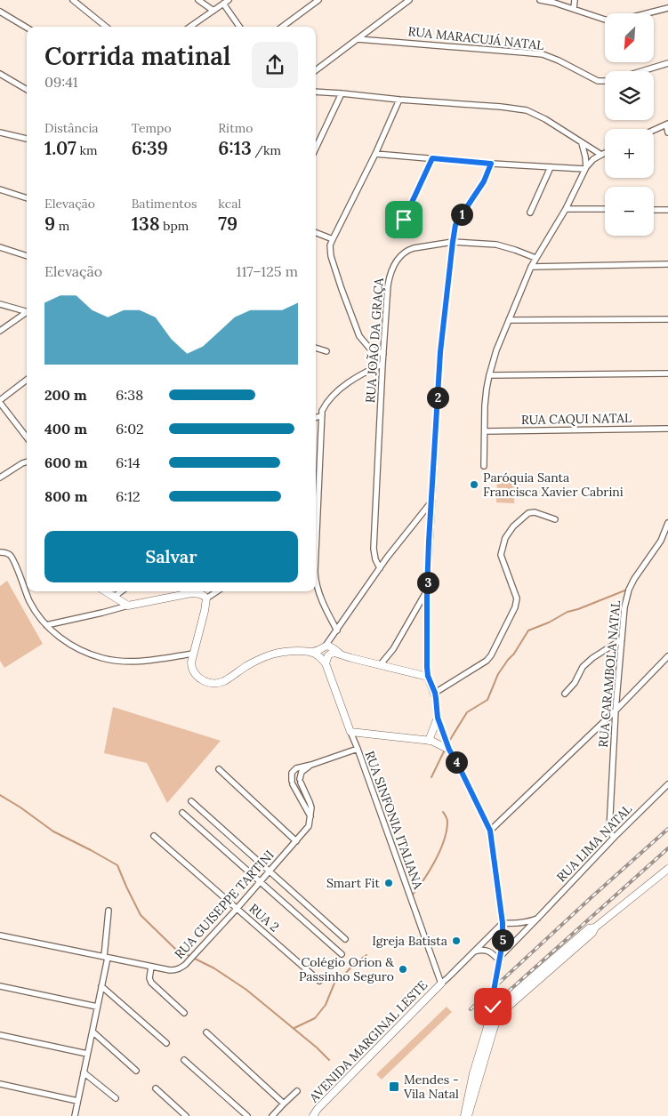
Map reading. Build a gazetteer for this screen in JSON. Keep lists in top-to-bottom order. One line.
{"streets":{"street":["RUA MARACUJÁ NATAL","RUA JOÃO DA GRAÇA","RUA CAQUI NATAL","RUA CARAMBOLA NATAL","RUA SINFONIA ITALIANA","RUA LIMA NATAL","RUA GUISEPPE TARTINI","RUA 2","AVENIDA MARGINAL LESTE"]},"crossings":[["RUA CARAMBOLA NATAL","RUA LIMA NATAL"],["RUA SINFONIA ITALIANA","AVENIDA MARGINAL LESTE"],["RUA GUISEPPE TARTINI","RUA 2"]],"places":{"other":["Paróquia Santa Francisca Xavier Cabrini","Smart Fit","Igreja Batista","Colégio Orion & Passinho Seguro"],"transit":["Mendes - Vila Natal"]},"north":"bottom left","page":{"map_buttons":["+","−"],"heading":["Corrida matinal","09:41"],"stats":[["Distância","1.07 km"],["Tempo","6:39"],["Ritmo","6:13 /km"],["Elevação","9 m"],["Batimentos","138 bpm"],["kcal","79"]],"pins":["1","2","3","4","5"],"chart":["Elevação","117–125 m"],"list":[{"name":"200 m","note":"6:38"},{"name":"400 m","note":"6:02"},{"name":"600 m","note":"6:14"},{"name":"800 m","note":"6:12"}],"buttons":"Salvar"}}
